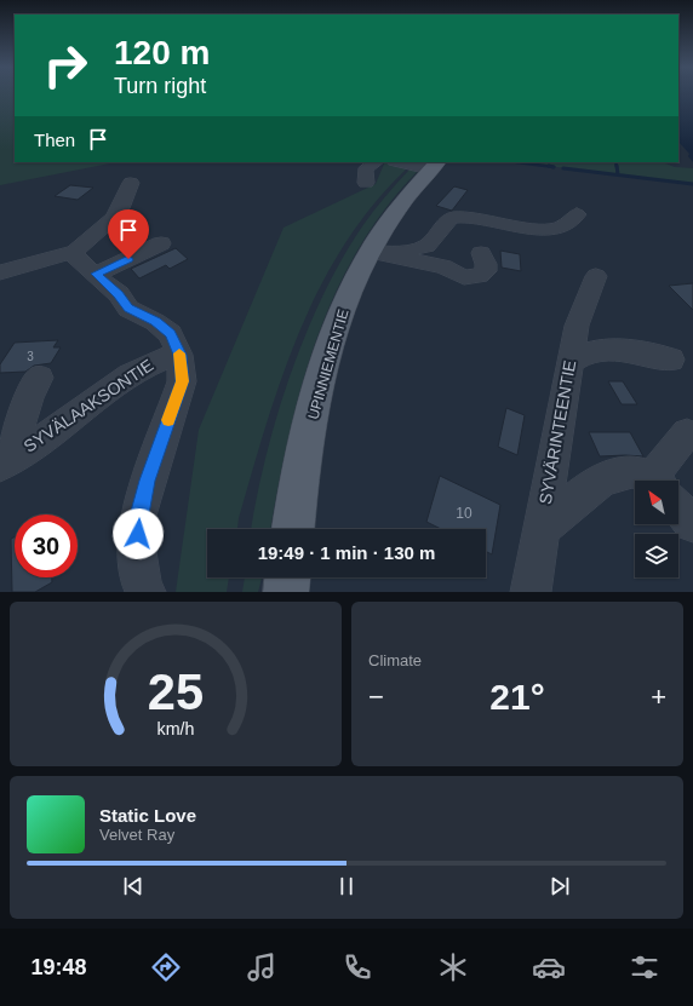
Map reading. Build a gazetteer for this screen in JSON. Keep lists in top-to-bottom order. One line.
{"streets":{"main road":["UPINNIEMENTIE"],"street":["SYVÄLAAKSONTIE","SYVÄRINTEENTIE"]},"house_numbers":["3","10"],"north":"top left","page":{"turn":["120 m","Turn right"],"then":"Then","limit":"30","trip":"19:49 · 1 min · 130 m","tile":"Climate","heat":["−","21°","+"],"song":["Static Love","Velvet Ray"],"tabs":"19:48","gauge":["25","km/h"]}}
